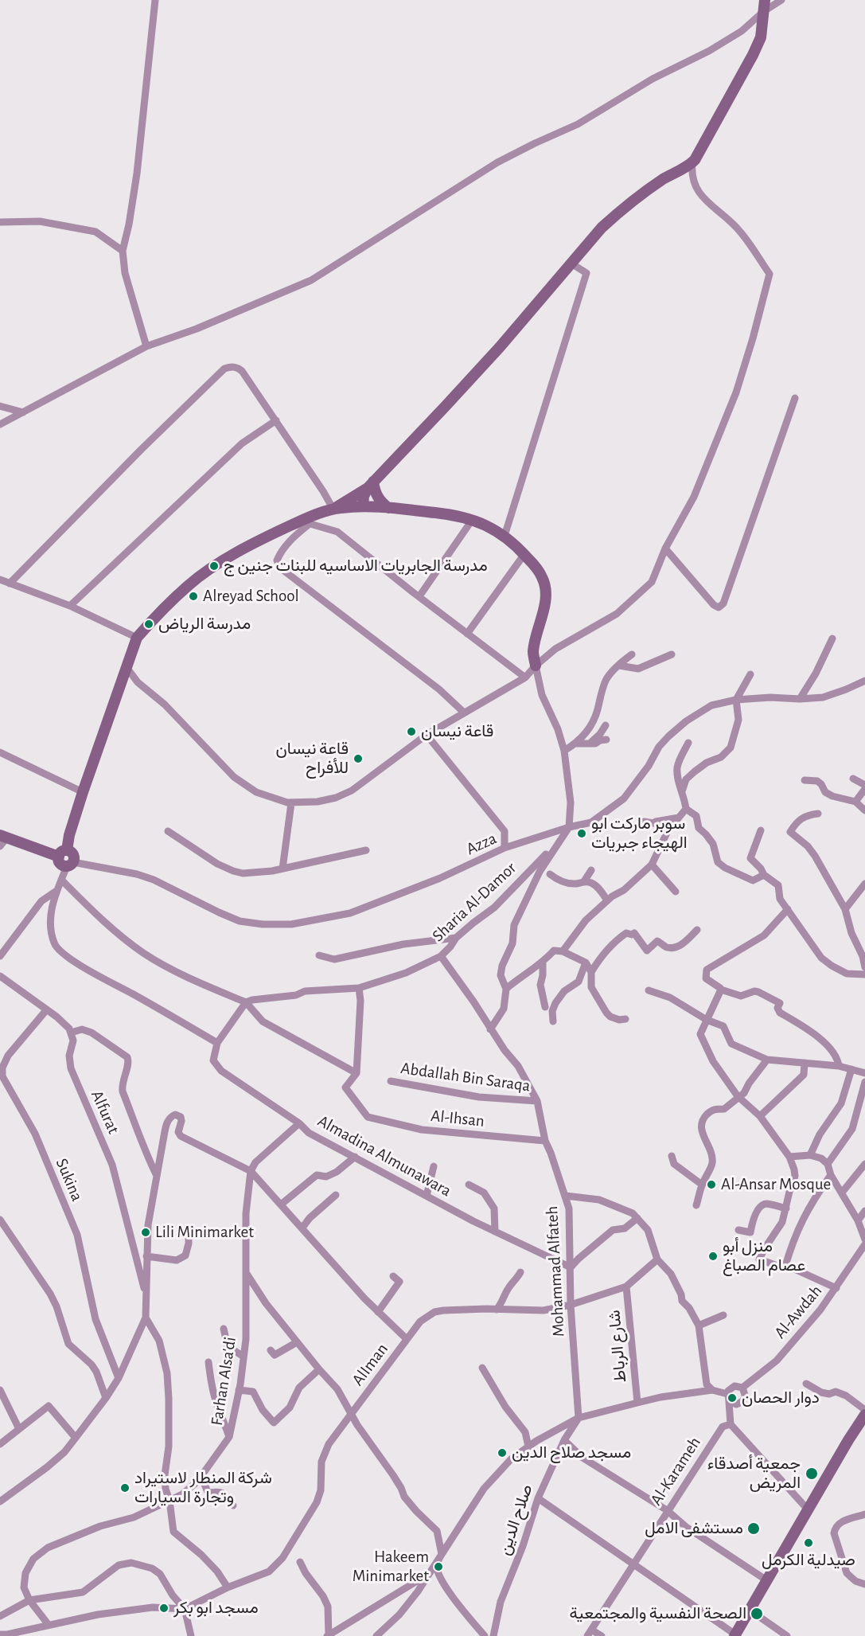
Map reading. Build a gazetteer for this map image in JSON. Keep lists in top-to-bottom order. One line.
{"streets":{"street":["Azza","Sharia Al-Damor","Abdallah Bin Saraqa","Alfurat","Al-Ihsan","Almadina Almunawara","Sukina","Mohammad Alfateh","Al-Awdah","شارع الرباط","AlIman","Farhan Alsa'di","Al-Karameh","صلاح الدين"]},"crossings":[["Azza","Sharia Al-Damor"],["Sharia Al-Damor","Mohammad Alfateh"],["Abdallah Bin Saraqa","Mohammad Alfateh"],["Al-Ihsan","Mohammad Alfateh"],["Almadina Almunawara","Mohammad Alfateh"],["Mohammad Alfateh","AlIman"],["Mohammad Alfateh","صلاح الدين"],["شارع الرباط","AlIman"]],"places":["مدرسة الجابريات الاساسيه للبنات جنين ج","Alreyad School","مدرسة الرياض","قاعة نيسان","قاعة نيسان للأفراح","سوبر ماركت ابو الهيجاء جبريات","Al-Ansar Mosque","Lili Minimarket","منزل أبو عصام الصباغ","دوار الحصان","مسجد صلاح الدين","جمعية أصدقاء المريض","شركة المنطار لاستيراد وتجارة السيارات","مستشفى الامل","صيدلية الكرمل","Hakeem Minimarket","مسجد ابو بكر","الصحة النفسية والمجتمعية"]}
